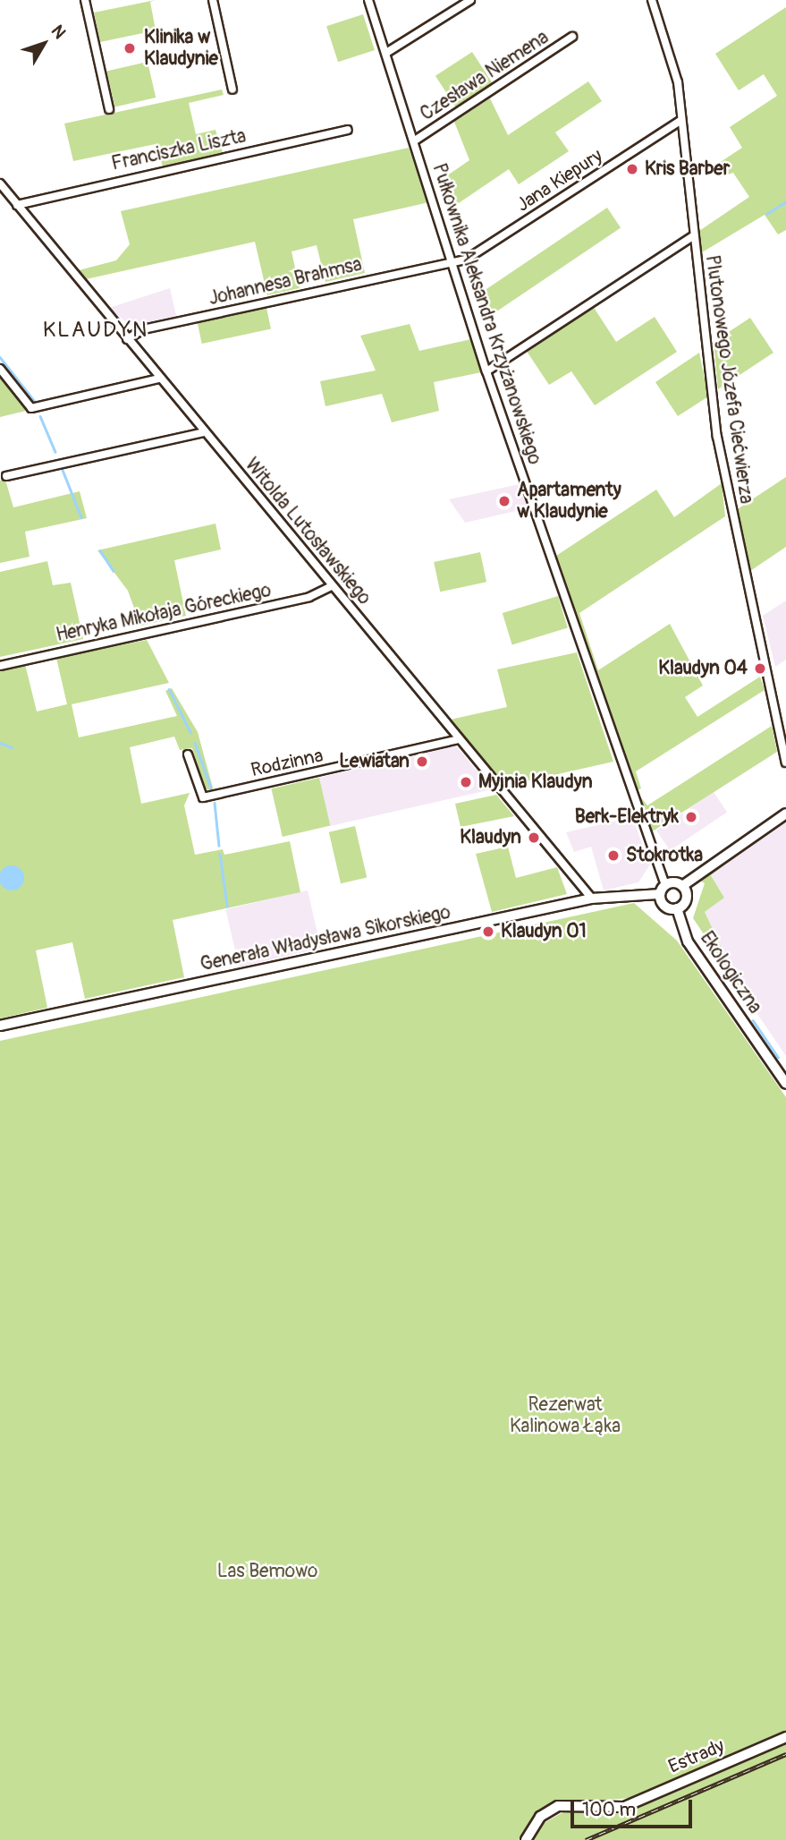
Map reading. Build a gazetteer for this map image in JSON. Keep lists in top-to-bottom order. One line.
{"streets":{"main road":["Generała Władysława Sikorskiego","Estrady"],"street":["Czesława Niemena","Franciszka Liszta","Jana Kiepury","Johannesa Brahmsa","Pułkownika Aleksandra Krzyżanowskiego","Plutonowego Józefa Ciećwierza","Witolda Lutosławskiego","Henryka Mikołaja Góreckiego","Rodzinna","Ekologiczna"]},"crossings":[["Czesława Niemena","Pułkownika Aleksandra Krzyżanowskiego"],["Franciszka Liszta","Witolda Lutosławskiego"],["Jana Kiepury","Johannesa Brahmsa"],["Jana Kiepury","Pułkownika Aleksandra Krzyżanowskiego"],["Jana Kiepury","Plutonowego Józefa Ciećwierza"],["Johannesa Brahmsa","Pułkownika Aleksandra Krzyżanowskiego"],["Johannesa Brahmsa","Witolda Lutosławskiego"],["Pułkownika Aleksandra Krzyżanowskiego","Generała Władysława Sikorskiego"],["Witolda Lutosławskiego","Henryka Mikołaja Góreckiego"],["Witolda Lutosławskiego","Rodzinna"],["Witolda Lutosławskiego","Generała Władysława Sikorskiego"]],"districts":["KLAUDYN"],"parks":["Rezerwat Kalinowa Łąka","Las Bemowo"],"places":["Klinika w Klaudynie","Kris Barber","Apartamenty w Klaudynie","Klaudyn 04","Lewiatan","Myjnia Klaudyn","Berk-Elektryk","Klaudyn","Stokrotka","Klaudyn 01"],"scale_bar":"100 m","north":"top right"}
